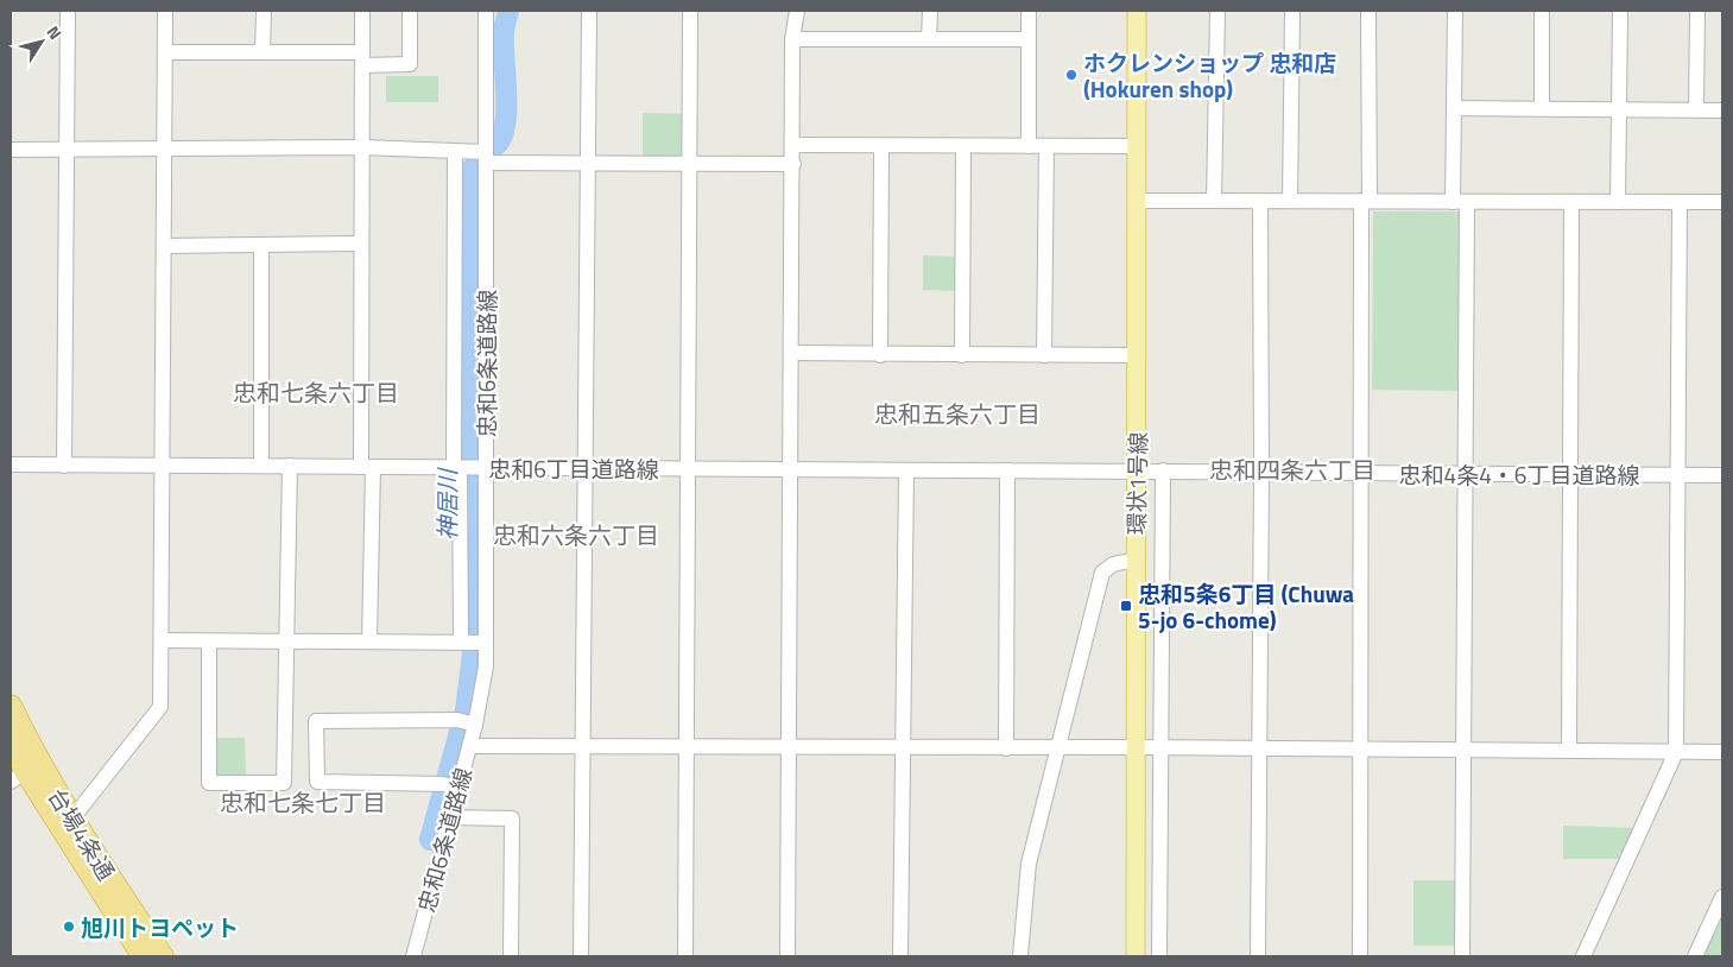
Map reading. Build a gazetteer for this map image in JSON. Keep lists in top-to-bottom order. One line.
{"streets":{"highway":["台場4条通"],"main road":["環状1号線"],"street":["忠和6条道路線","忠和6丁目道路線","忠和4条4・6丁目道路線"]},"crossings":[["忠和6条道路線","忠和6丁目道路線"],["忠和6丁目道路線","忠和4条4・6丁目道路線"],["忠和6丁目道路線","環状1号線"],["忠和4条4・6丁目道路線","環状1号線"]],"districts":["忠和七条六丁目","忠和五条六丁目","忠和四条六丁目","忠和六条六丁目","忠和七条七丁目"],"water":["神居川"],"places":{"other":["ホクレンショップ 忠和店 (Hokuren shop)","旭川トヨペット"],"transit":["忠和5条6丁目 (Chuwa 5-jo 6-chome)"]},"north":"top right"}
